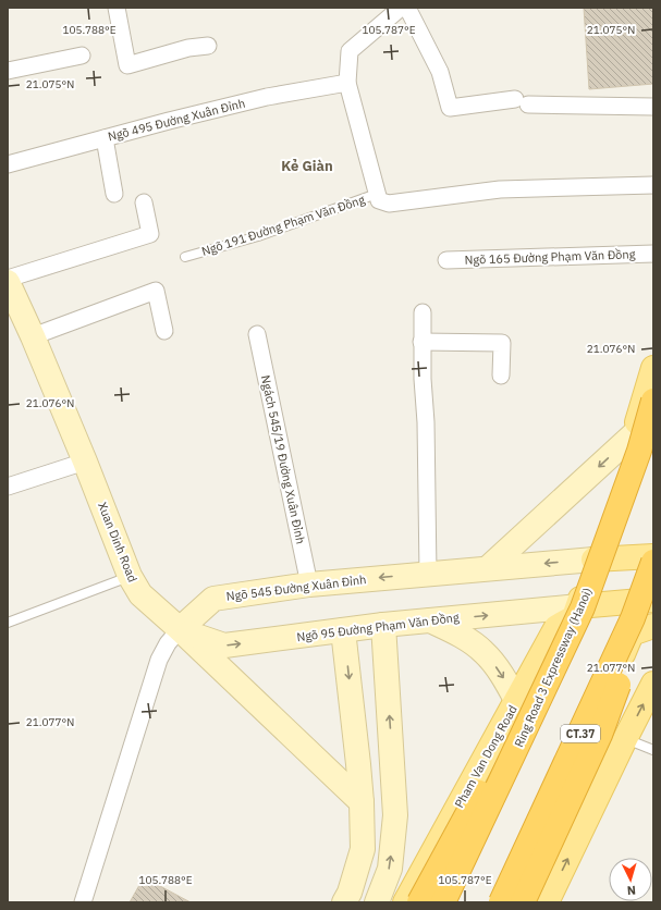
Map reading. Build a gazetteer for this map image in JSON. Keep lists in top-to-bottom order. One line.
{"streets":{"highway":["Ring Road 3 Expressway (Hanoi)","CT.37"],"main road":["Pham Van Dong Road"],"street":["Ngõ 495 Đường Xuân Đỉnh","Ngõ 191 Đường Phạm Văn Đồng","Ngõ 165 Đường Phạm Văn Đồng","Ngách 545/19 Đường Xuân Đỉnh","Xuan Dinh Road","Ngõ 545 Đường Xuân Đỉnh","Ngõ 95 Đường Phạm Văn Đồng"]},"crossings":[["Ngõ 495 Đường Xuân Đỉnh","Ngõ 191 Đường Phạm Văn Đồng"],["Ngách 545/19 Đường Xuân Đỉnh","Ngõ 545 Đường Xuân Đỉnh"],["Xuan Dinh Road","Ngõ 545 Đường Xuân Đỉnh"],["Xuan Dinh Road","Ngõ 95 Đường Phạm Văn Đồng"],["Ngõ 545 Đường Xuân Đỉnh","Ngõ 95 Đường Phạm Văn Đồng"],["Ngõ 95 Đường Phạm Văn Đồng","Ring Road 3 Expressway (Hanoi)"],["Ngõ 95 Đường Phạm Văn Đồng","Pham Van Dong Road"],["Ring Road 3 Expressway (Hanoi)","Pham Van Dong Road"]],"districts":["Kẻ Giàn"],"north":"bottom","coordinates":["21.075°N","105.788°E","105.787°E","21.076°N","21.077°N"]}
